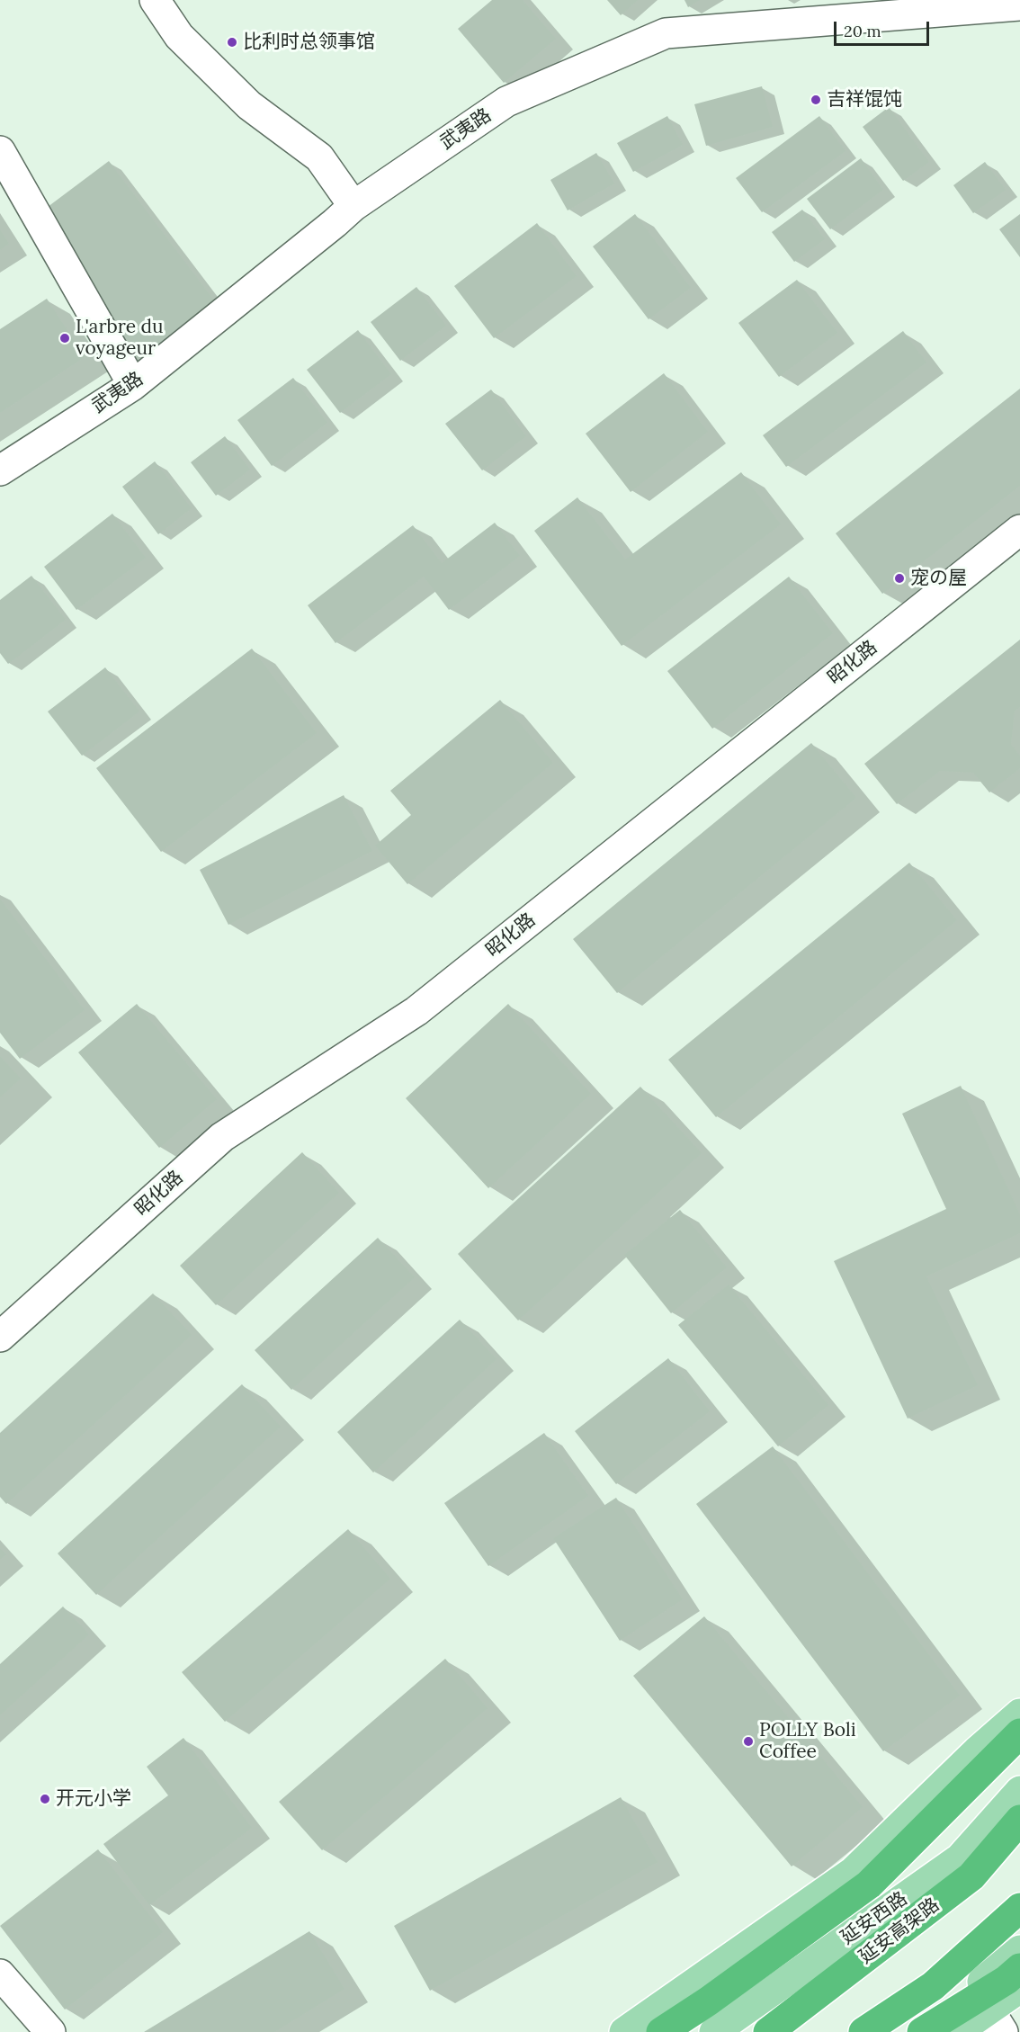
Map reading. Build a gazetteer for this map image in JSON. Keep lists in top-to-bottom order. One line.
{"streets":{"highway":["延安高架路"],"main road":["延安西路"],"street":["武夷路","昭化路"]},"places":["比利时总领事馆","吉祥馄饨","L'arbre du voyageur","宠の屋","POLLY Boli Coffee","开元小学"],"scale_bar":"20 m"}
